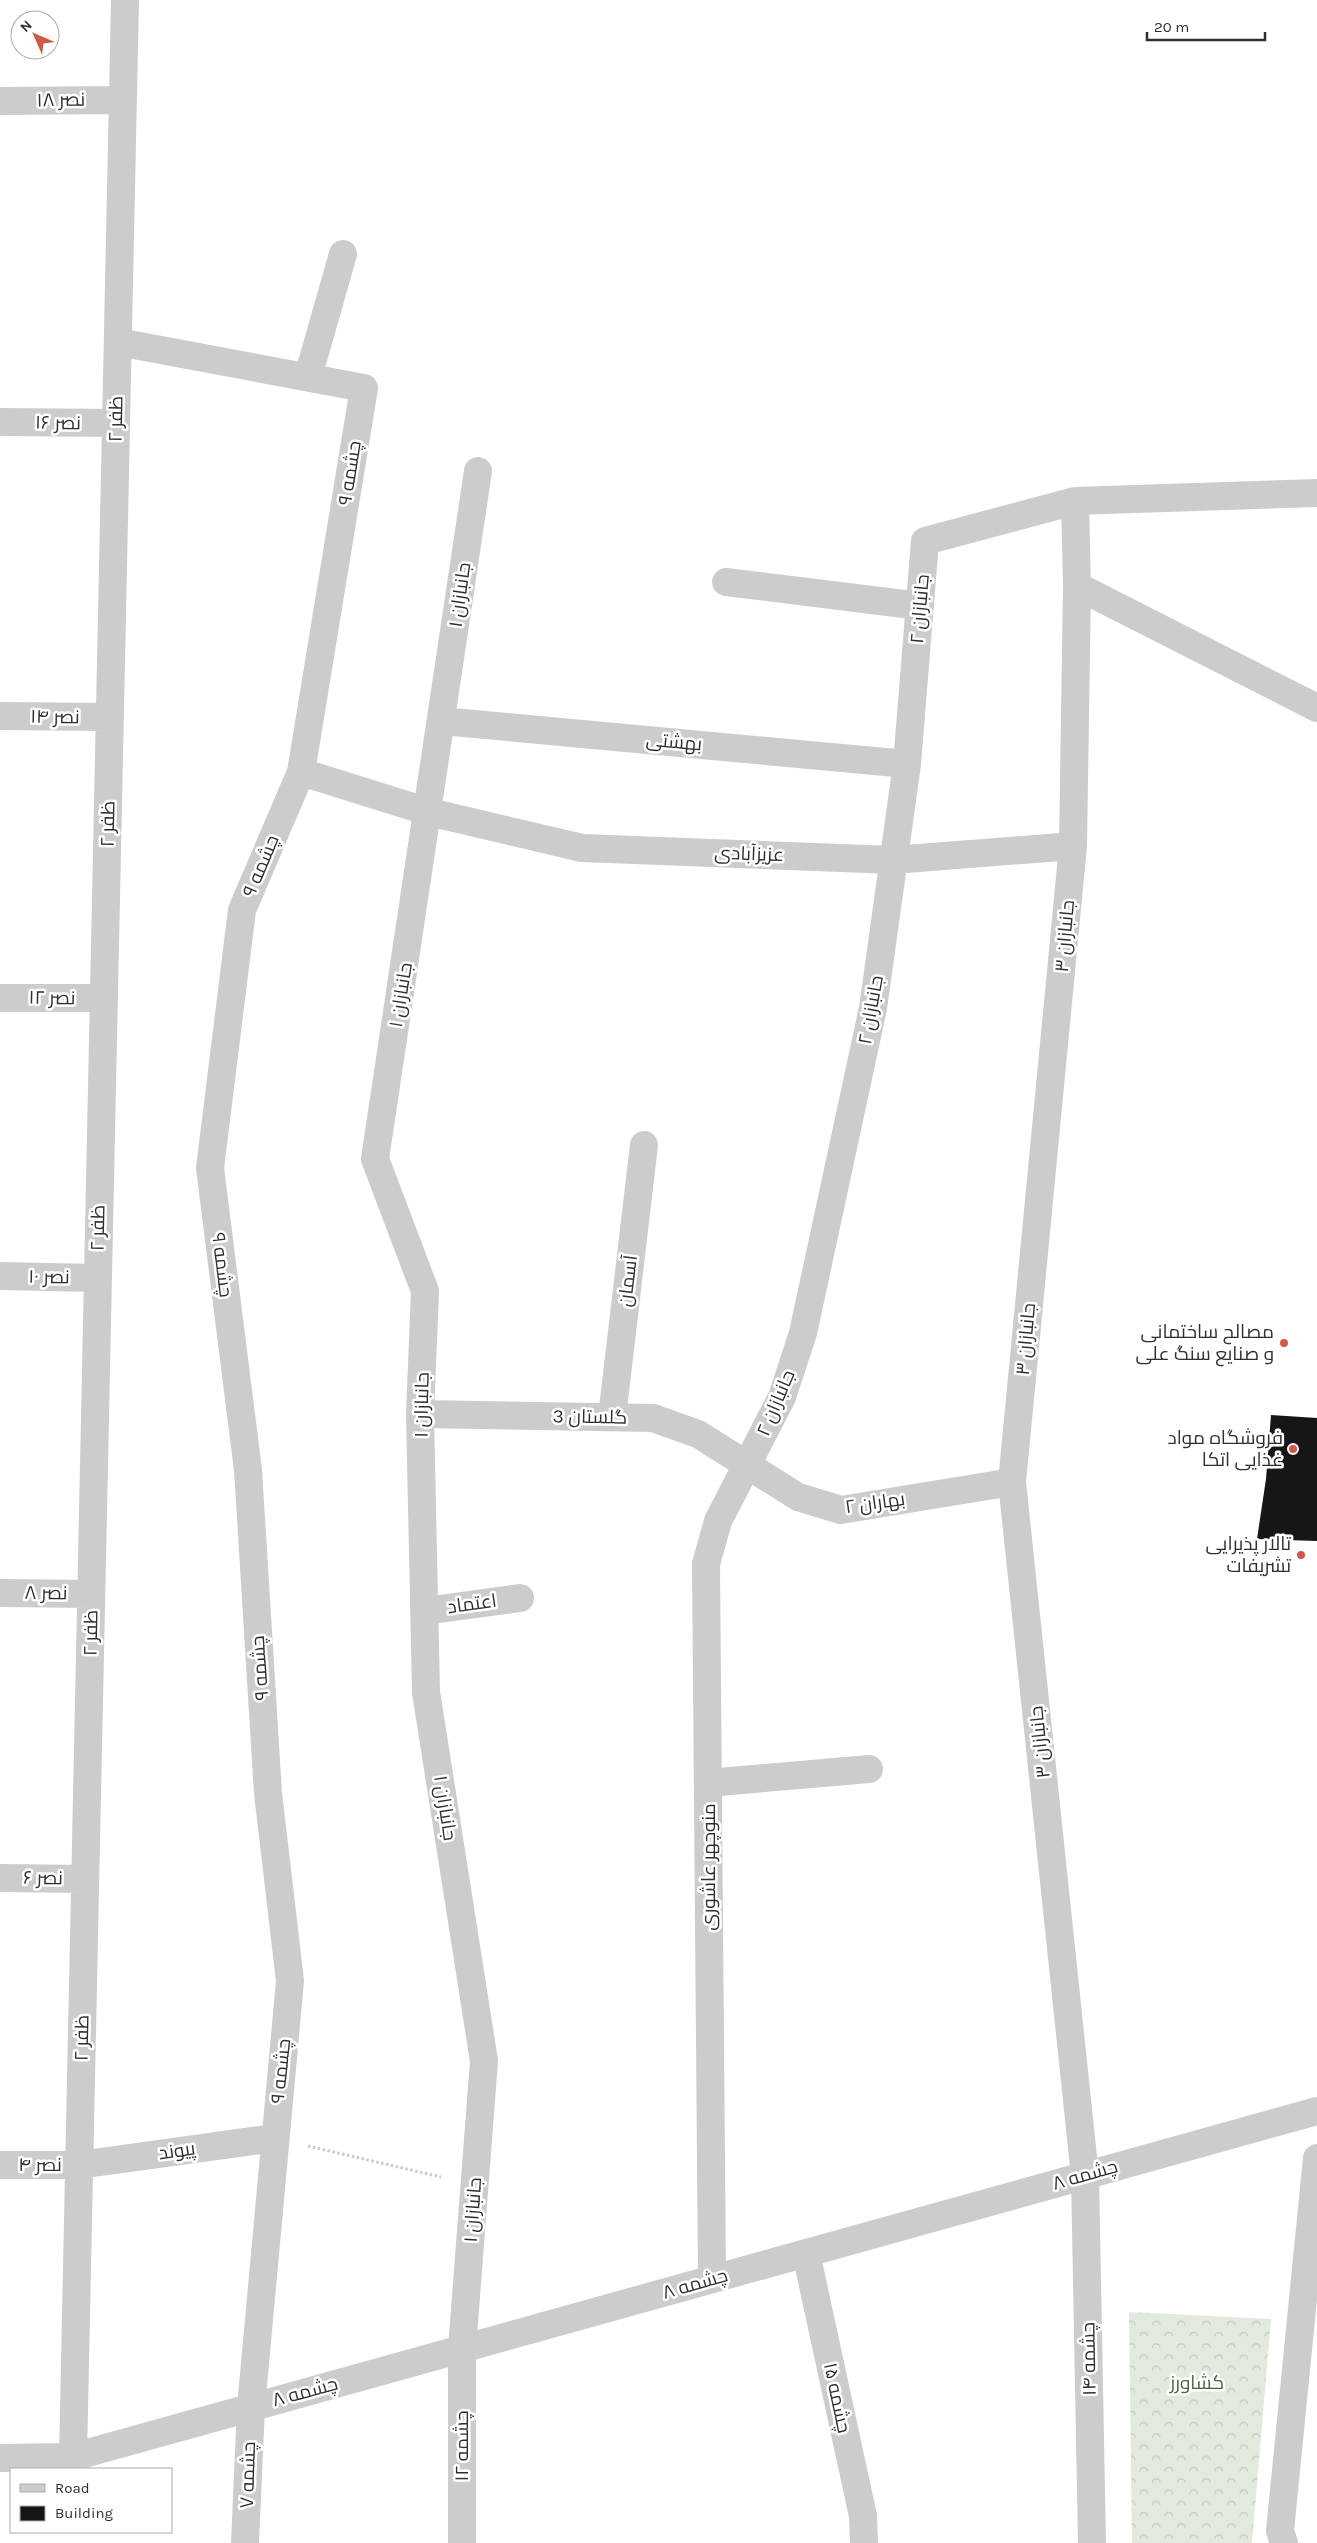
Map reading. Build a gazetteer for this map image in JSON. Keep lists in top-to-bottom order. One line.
{"streets":{"street":["نصر ۱۸","ظفر ۲","نصر ۱۶","چشمه ۹","جانبازان ۱","جانبازان ۲","نصر ۱۴","بهشتی","عزیزآبادی","جانبازان ۳","نصر ۱۲","نصر ۱۰","آسمان","گلستان 3","بهاران ۲","نصر ۸","اعتماد","منوچهر عاشوری","نصر ۶","پیوند","نصر ۴","چشمه ۸","چشمه ۱۴","چشمه ۱۵","چشمه ۱۲","چشمه ۷"]},"crossings":[["نصر ۱۸","ظفر ۲"],["ظفر ۲","نصر ۱۶"],["ظفر ۲","چشمه ۹"],["ظفر ۲","نصر ۱۴"],["ظفر ۲","نصر ۱۲"],["ظفر ۲","نصر ۱۰"],["ظفر ۲","نصر ۸"],["ظفر ۲","نصر ۶"],["ظفر ۲","پیوند"],["ظفر ۲","نصر ۴"],["ظفر ۲","چشمه ۸"],["چشمه ۹","عزیزآبادی"],["چشمه ۹","پیوند"],["چشمه ۹","چشمه ۸"],["چشمه ۹","چشمه ۷"],["جانبازان ۱","بهشتی"],["جانبازان ۱","عزیزآبادی"],["جانبازان ۱","گلستان 3"],["جانبازان ۱","اعتماد"],["جانبازان ۱","چشمه ۸"],["جانبازان ۱","چشمه ۱۲"],["جانبازان ۲","بهشتی"],["جانبازان ۲","عزیزآبادی"],["جانبازان ۲","جانبازان ۳"],["جانبازان ۲","گلستان 3"],["جانبازان ۲","بهاران ۲"],["جانبازان ۲","منوچهر عاشوری"],["عزیزآبادی","جانبازان ۳"],["جانبازان ۳","بهاران ۲"],["جانبازان ۳","چشمه ۸"],["جانبازان ۳","چشمه ۱۴"],["آسمان","گلستان 3"],["گلستان 3","بهاران ۲"],["گلستان 3","منوچهر عاشوری"],["بهاران ۲","منوچهر عاشوری"],["منوچهر عاشوری","چشمه ۸"],["پیوند","نصر ۴"],["چشمه ۸","چشمه ۱۴"],["چشمه ۸","چشمه ۱۵"],["چشمه ۸","چشمه ۱۲"],["چشمه ۸","چشمه ۷"]],"parks":["کشاورز"],"places":["مصالح ساختمانی و صنایع سنگ علی","فروشگاه مواد غذایی اتکا","تالار پذیرایی تشریفات"],"legend":["Road","Building"],"scale_bar":"20 m","north":"top left"}
